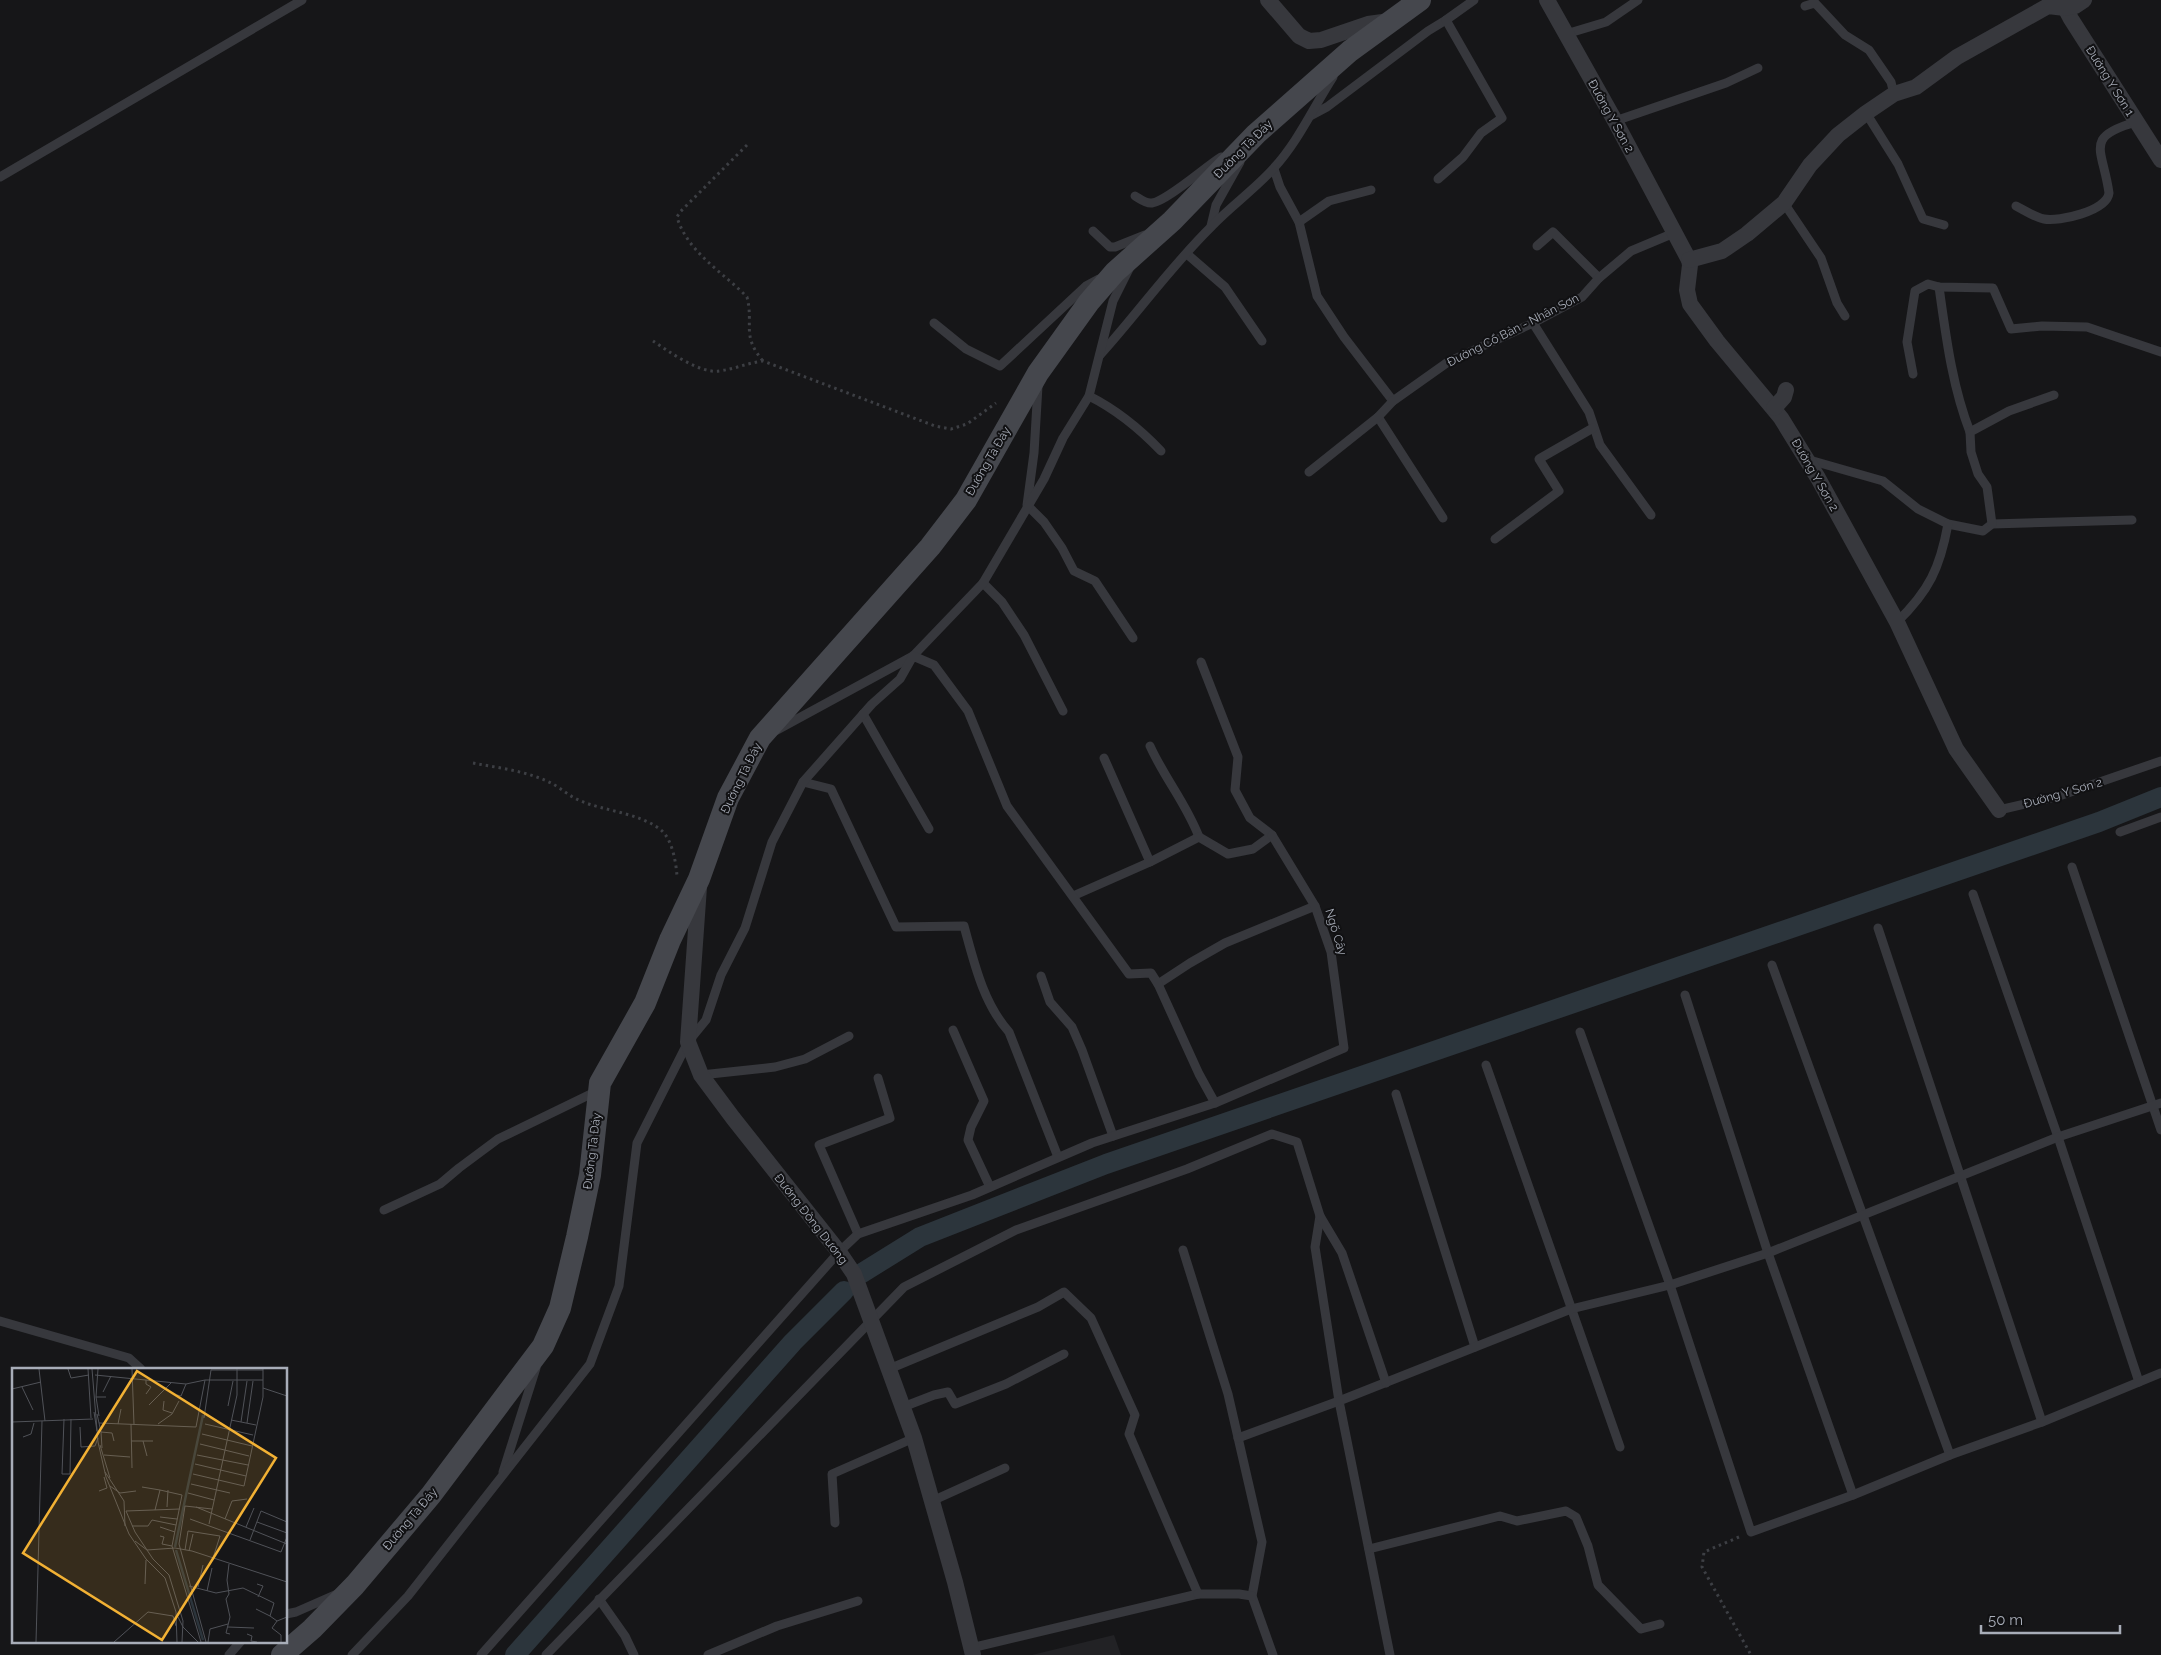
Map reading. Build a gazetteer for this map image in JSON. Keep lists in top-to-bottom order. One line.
{"streets":{"street":["Đường Y Sơn 1","Đường Y Sơn 2","Đường Tà Đáy","Đường Đồng Dương"],"lane":["Đường Cổ Bản - Nhân Sơn","Ngõ Cây"]},"crossings":[["Đường Y Sơn 2","Đường Cổ Bản - Nhân Sơn"],["Đường Tà Đáy","Đường Đồng Dương"]],"scale_bar":"50 m"}
